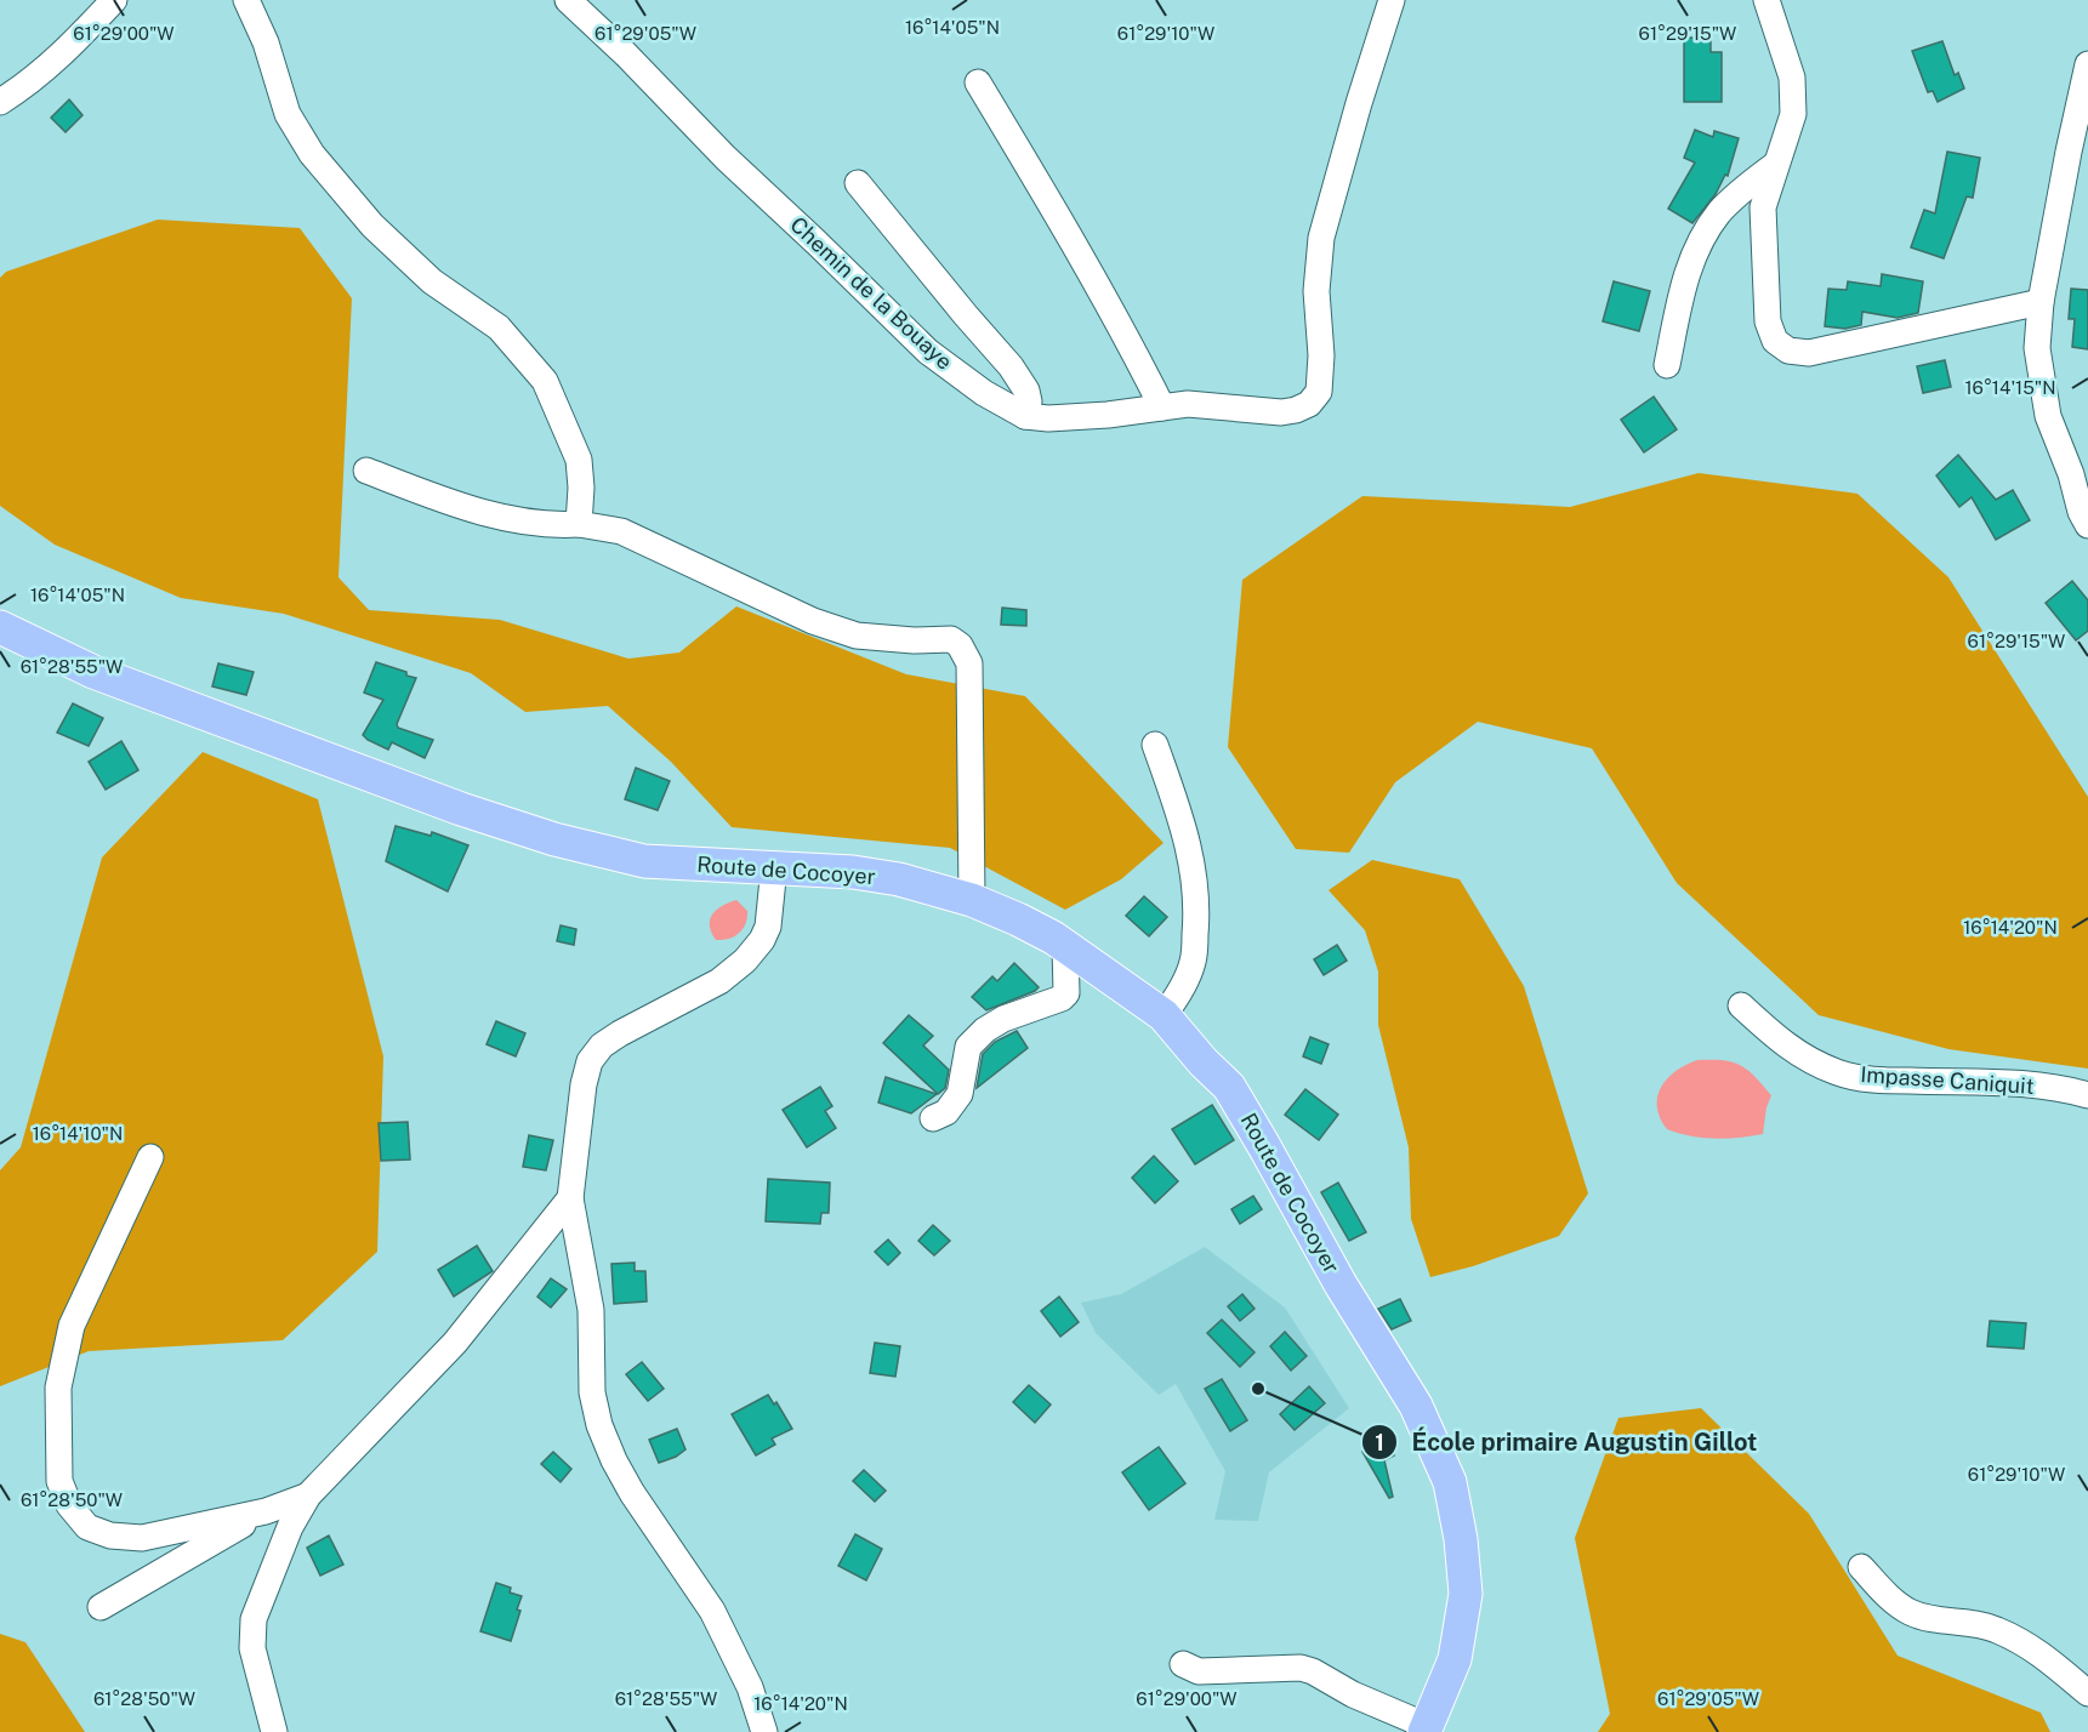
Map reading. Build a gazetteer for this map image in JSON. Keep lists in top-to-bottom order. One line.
{"streets":{"main road":["Route de Cocoyer"],"street":["Chemin de la Bouaye","Impasse Caniquit"]},"places":["École primaire Augustin Gillot"],"coordinates":["16°14'05\"N","61°29'00\"W","61°29'05\"W","61°29'10\"W","61°29'15\"W","16°14'15\"N","61°28'55\"W","16°14'20\"N","16°14'10\"N","61°28'50\"W"]}
